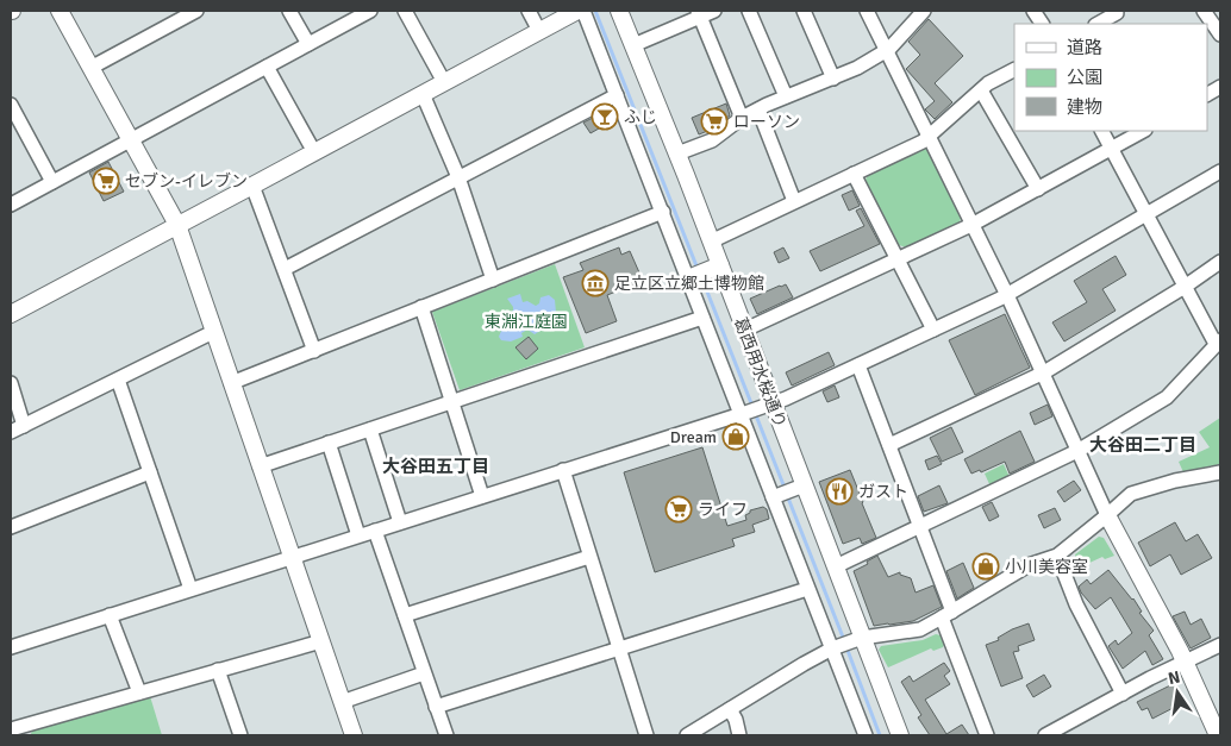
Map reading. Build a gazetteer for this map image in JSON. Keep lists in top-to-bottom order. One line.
{"streets":{"street":["葛西用水桜通り"]},"districts":["大谷田二丁目","大谷田五丁目"],"parks":["東淵江庭園"],"places":{"bar":["ふじ"],"supermarket":["ローソン","セブン-イレブン","ライフ"],"museum":["足立区立郷土博物館"],"shop":["Dream","小川美容室"],"restaurant":["ガスト"]},"legend":["道路","公園","建物"],"north":"top"}
